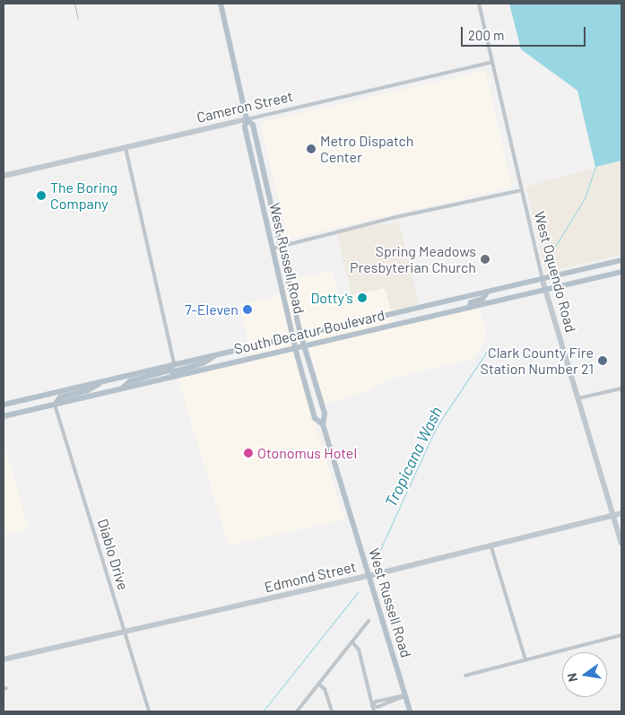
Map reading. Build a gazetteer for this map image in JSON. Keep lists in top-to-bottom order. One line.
{"streets":{"main road":["West Russell Road","South Decatur Boulevard"],"street":["Cameron Street","West Oquendo Road","Diablo Drive","Edmond Street"]},"crossings":[["Cameron Street","West Russell Road"],["Cameron Street","West Oquendo Road"],["West Russell Road","South Decatur Boulevard"],["West Russell Road","Edmond Street"],["West Oquendo Road","South Decatur Boulevard"],["West Oquendo Road","Edmond Street"],["South Decatur Boulevard","Diablo Drive"],["Diablo Drive","Edmond Street"]],"water":["Tropicana Wash"],"places":["Metro Dispatch Center","The Boring Company","Spring Meadows Presbyterian Church","Dotty’s","7-Eleven","Clark County Fire Station Number 21","Otonomus Hotel"],"scale_bar":"200 m","north":"left"}
